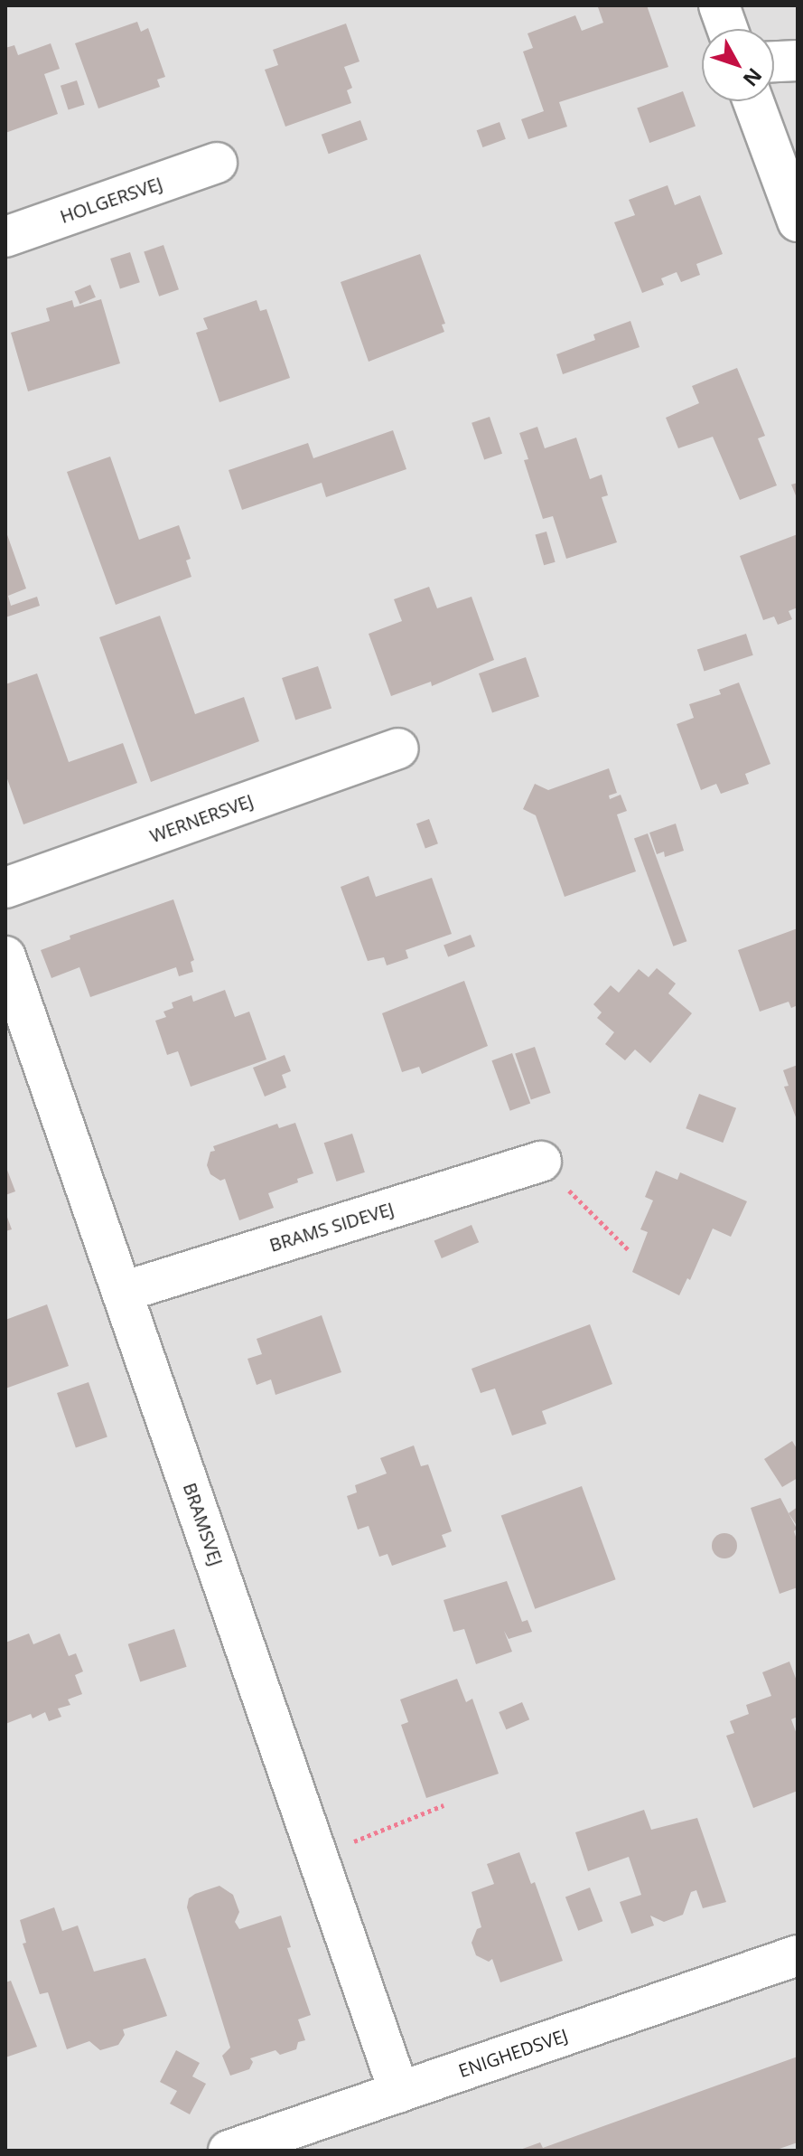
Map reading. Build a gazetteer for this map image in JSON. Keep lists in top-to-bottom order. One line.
{"streets":{"street":["HOLGERSVEJ","WERNERSVEJ","BRAMS SIDEVEJ","BRAMSVEJ","ENIGHEDSVEJ"]},"crossings":[["BRAMS SIDEVEJ","BRAMSVEJ"],["BRAMSVEJ","ENIGHEDSVEJ"]],"north":"bottom right"}
